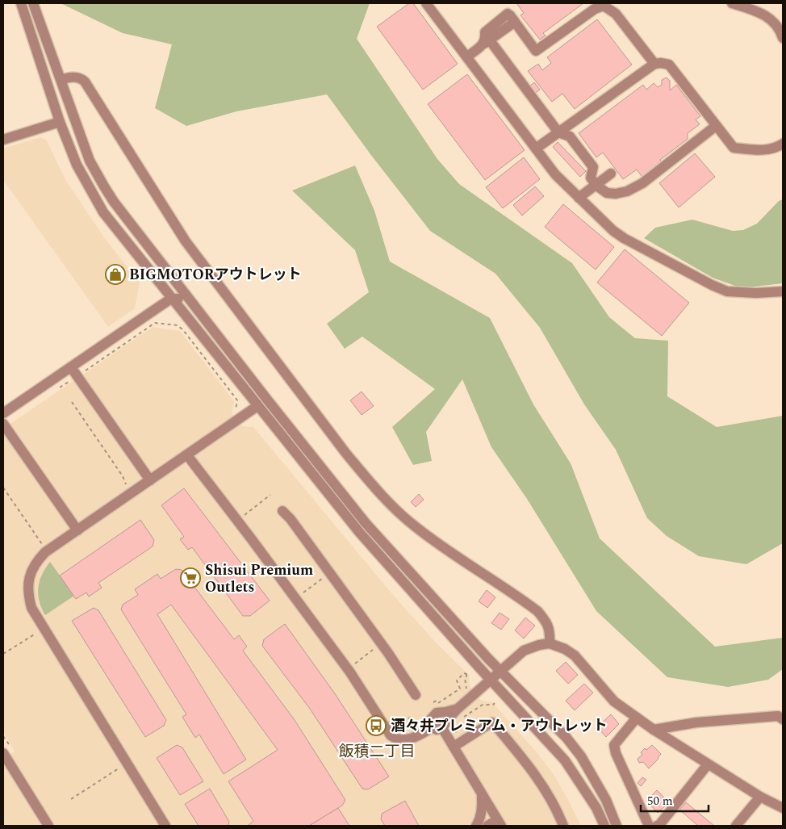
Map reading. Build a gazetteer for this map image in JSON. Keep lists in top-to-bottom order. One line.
{"districts":["飯積二丁目"],"places":{"shop":["BIGMOTORアウトレット"],"supermarket":["Shisui Premium Outlets"],"bus stop":["酒々井プレミアム・アウトレット"]},"scale_bar":"50 m"}
